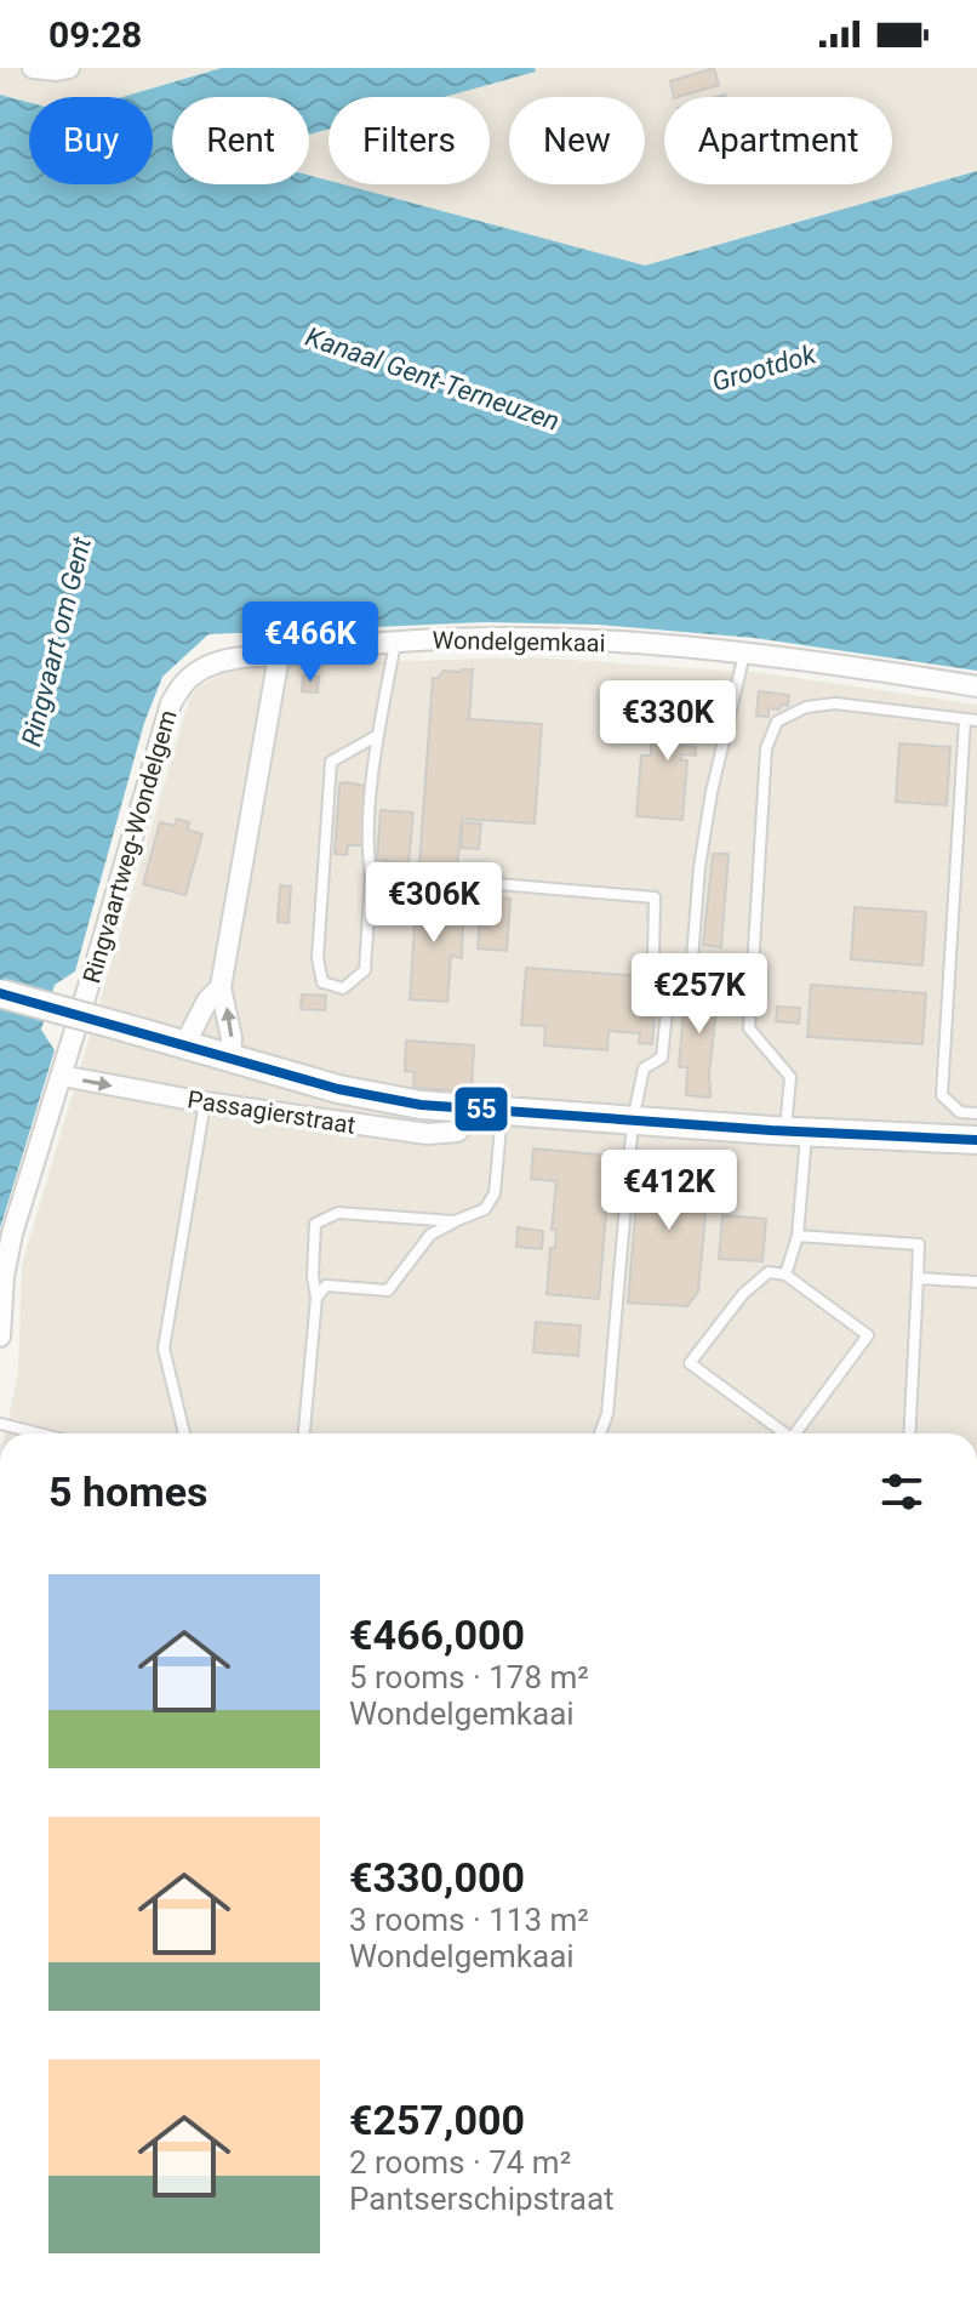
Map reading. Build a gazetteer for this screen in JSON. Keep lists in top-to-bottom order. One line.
{"streets":{"street":["Wondelgemkaai","Ringvaartweg-Wondelgem","Passagierstraat"]},"crossings":[["Wondelgemkaai","Ringvaartweg-Wondelgem"],["Ringvaartweg-Wondelgem","Passagierstraat"]],"water":["Grootdok","Kanaal Gent-Terneuzen","Ringvaart om Gent"],"lines":["transit line 55"],"page":{"status":"09:28","chip":["Buy","Rent","Filters","New","Apartment"],"price":["€466K","€330K","€306K","€257K","€412K"],"heading":"5 homes","list":[{"name":"€466,000","note":"5 rooms · 178 m² · Wondelgemkaai"},{"name":"€330,000","note":"3 rooms · 113 m² · Wondelgemkaai"},{"name":"€257,000","note":"2 rooms · 74 m² · Pantserschipstraat"}]}}
